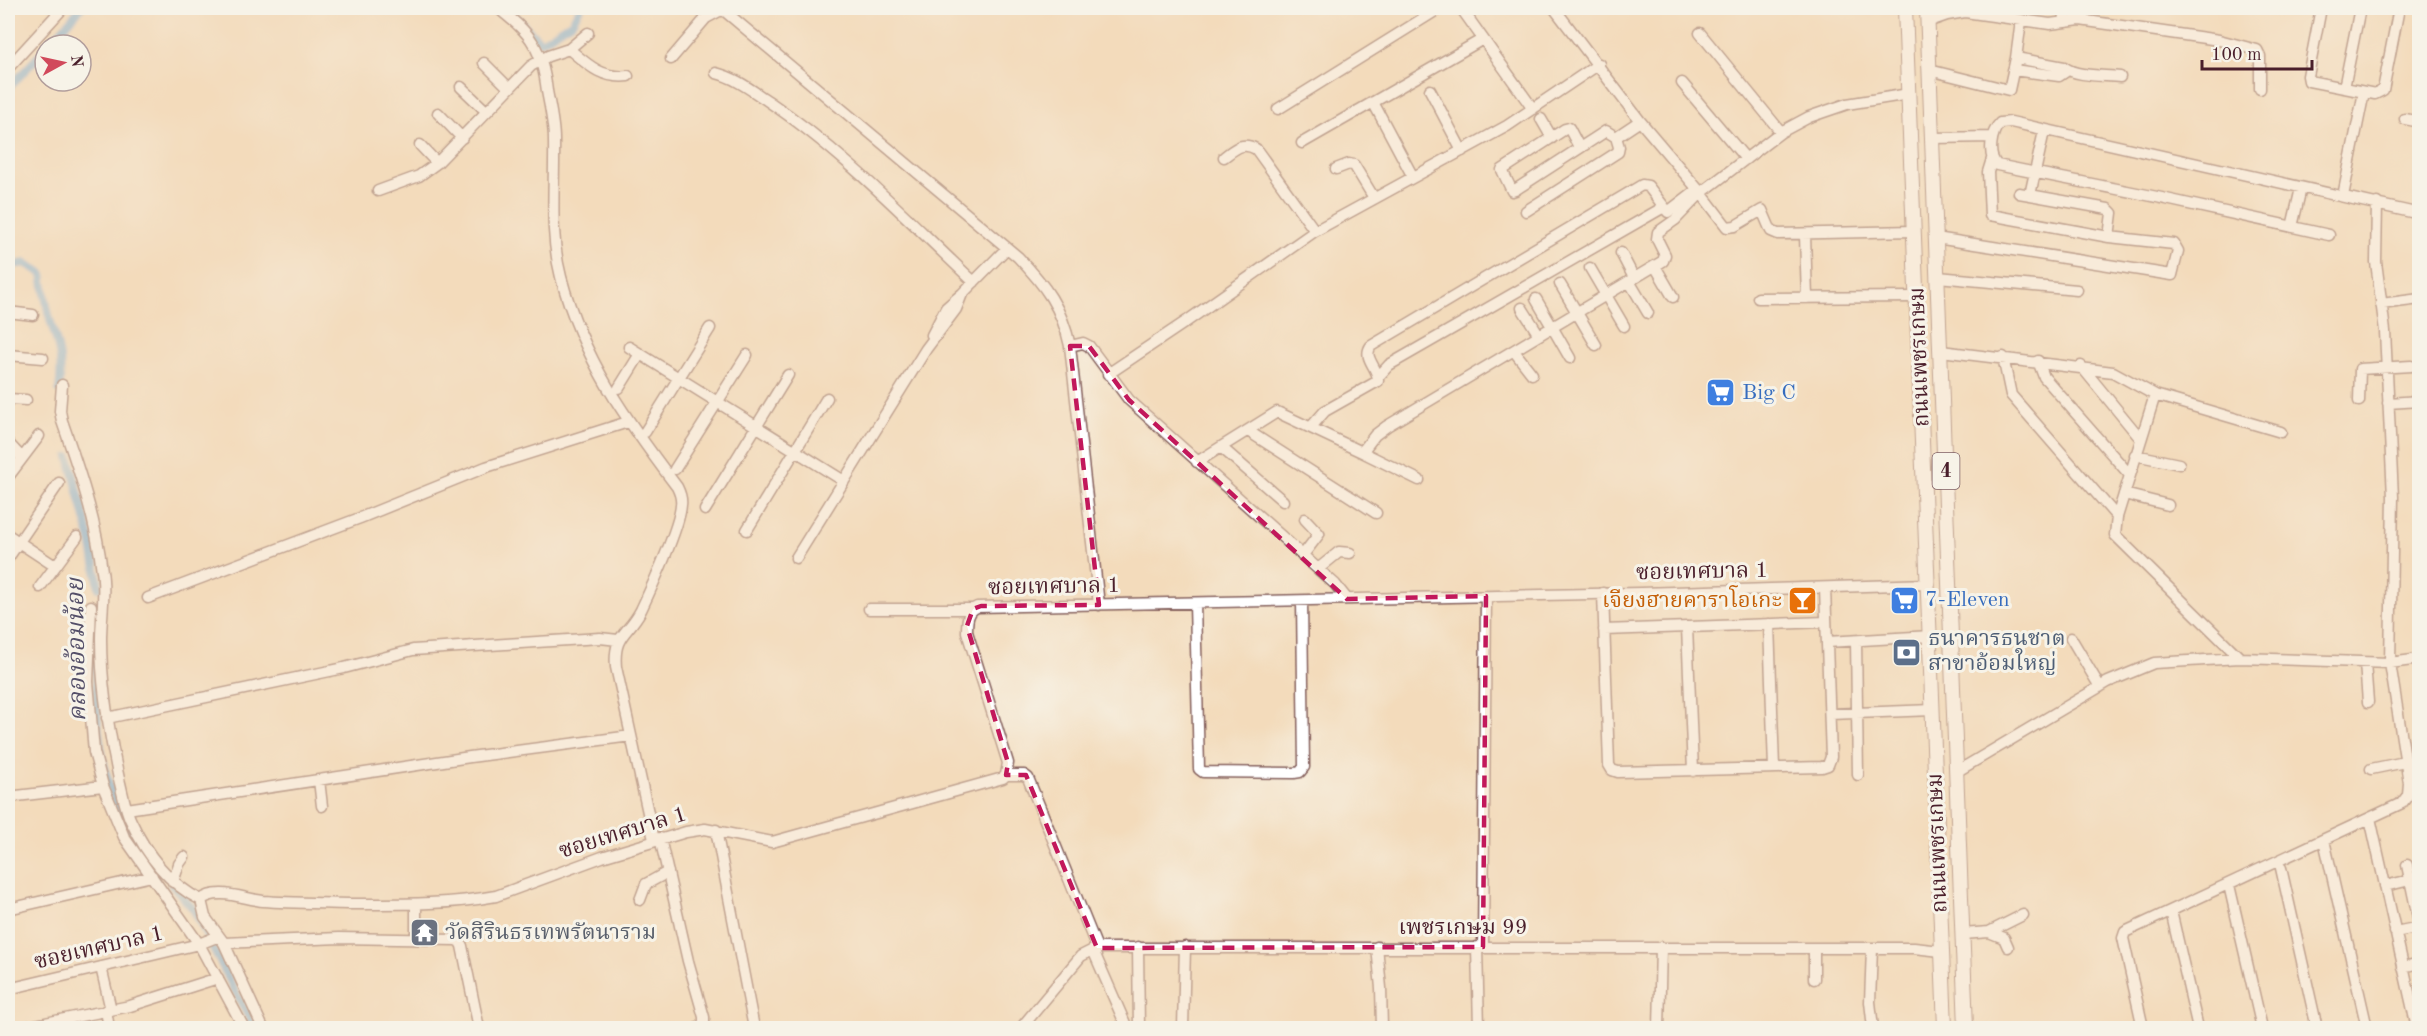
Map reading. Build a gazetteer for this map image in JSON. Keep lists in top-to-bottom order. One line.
{"streets":{"main road":["ถนนเพชรเกษม","4"],"street":["ซอยเทศบาล 1","เพชรเกษม 99"]},"crossings":[["ถนนเพชรเกษม","ซอยเทศบาล 1"],["ถนนเพชรเกษม","เพชรเกษม 99"]],"water":["คลองอ้อมน้อย"],"places":{"supermarket":["Big C","7-Eleven"],"bar":["เจียงฮายคาราโอเกะ"],"bank":["ธนาคารธนชาต สาขาอ้อมใหญ่"],"temple":["วัดสิรินธรเทพรัตนาราม"]},"scale_bar":"100 m","north":"right"}
